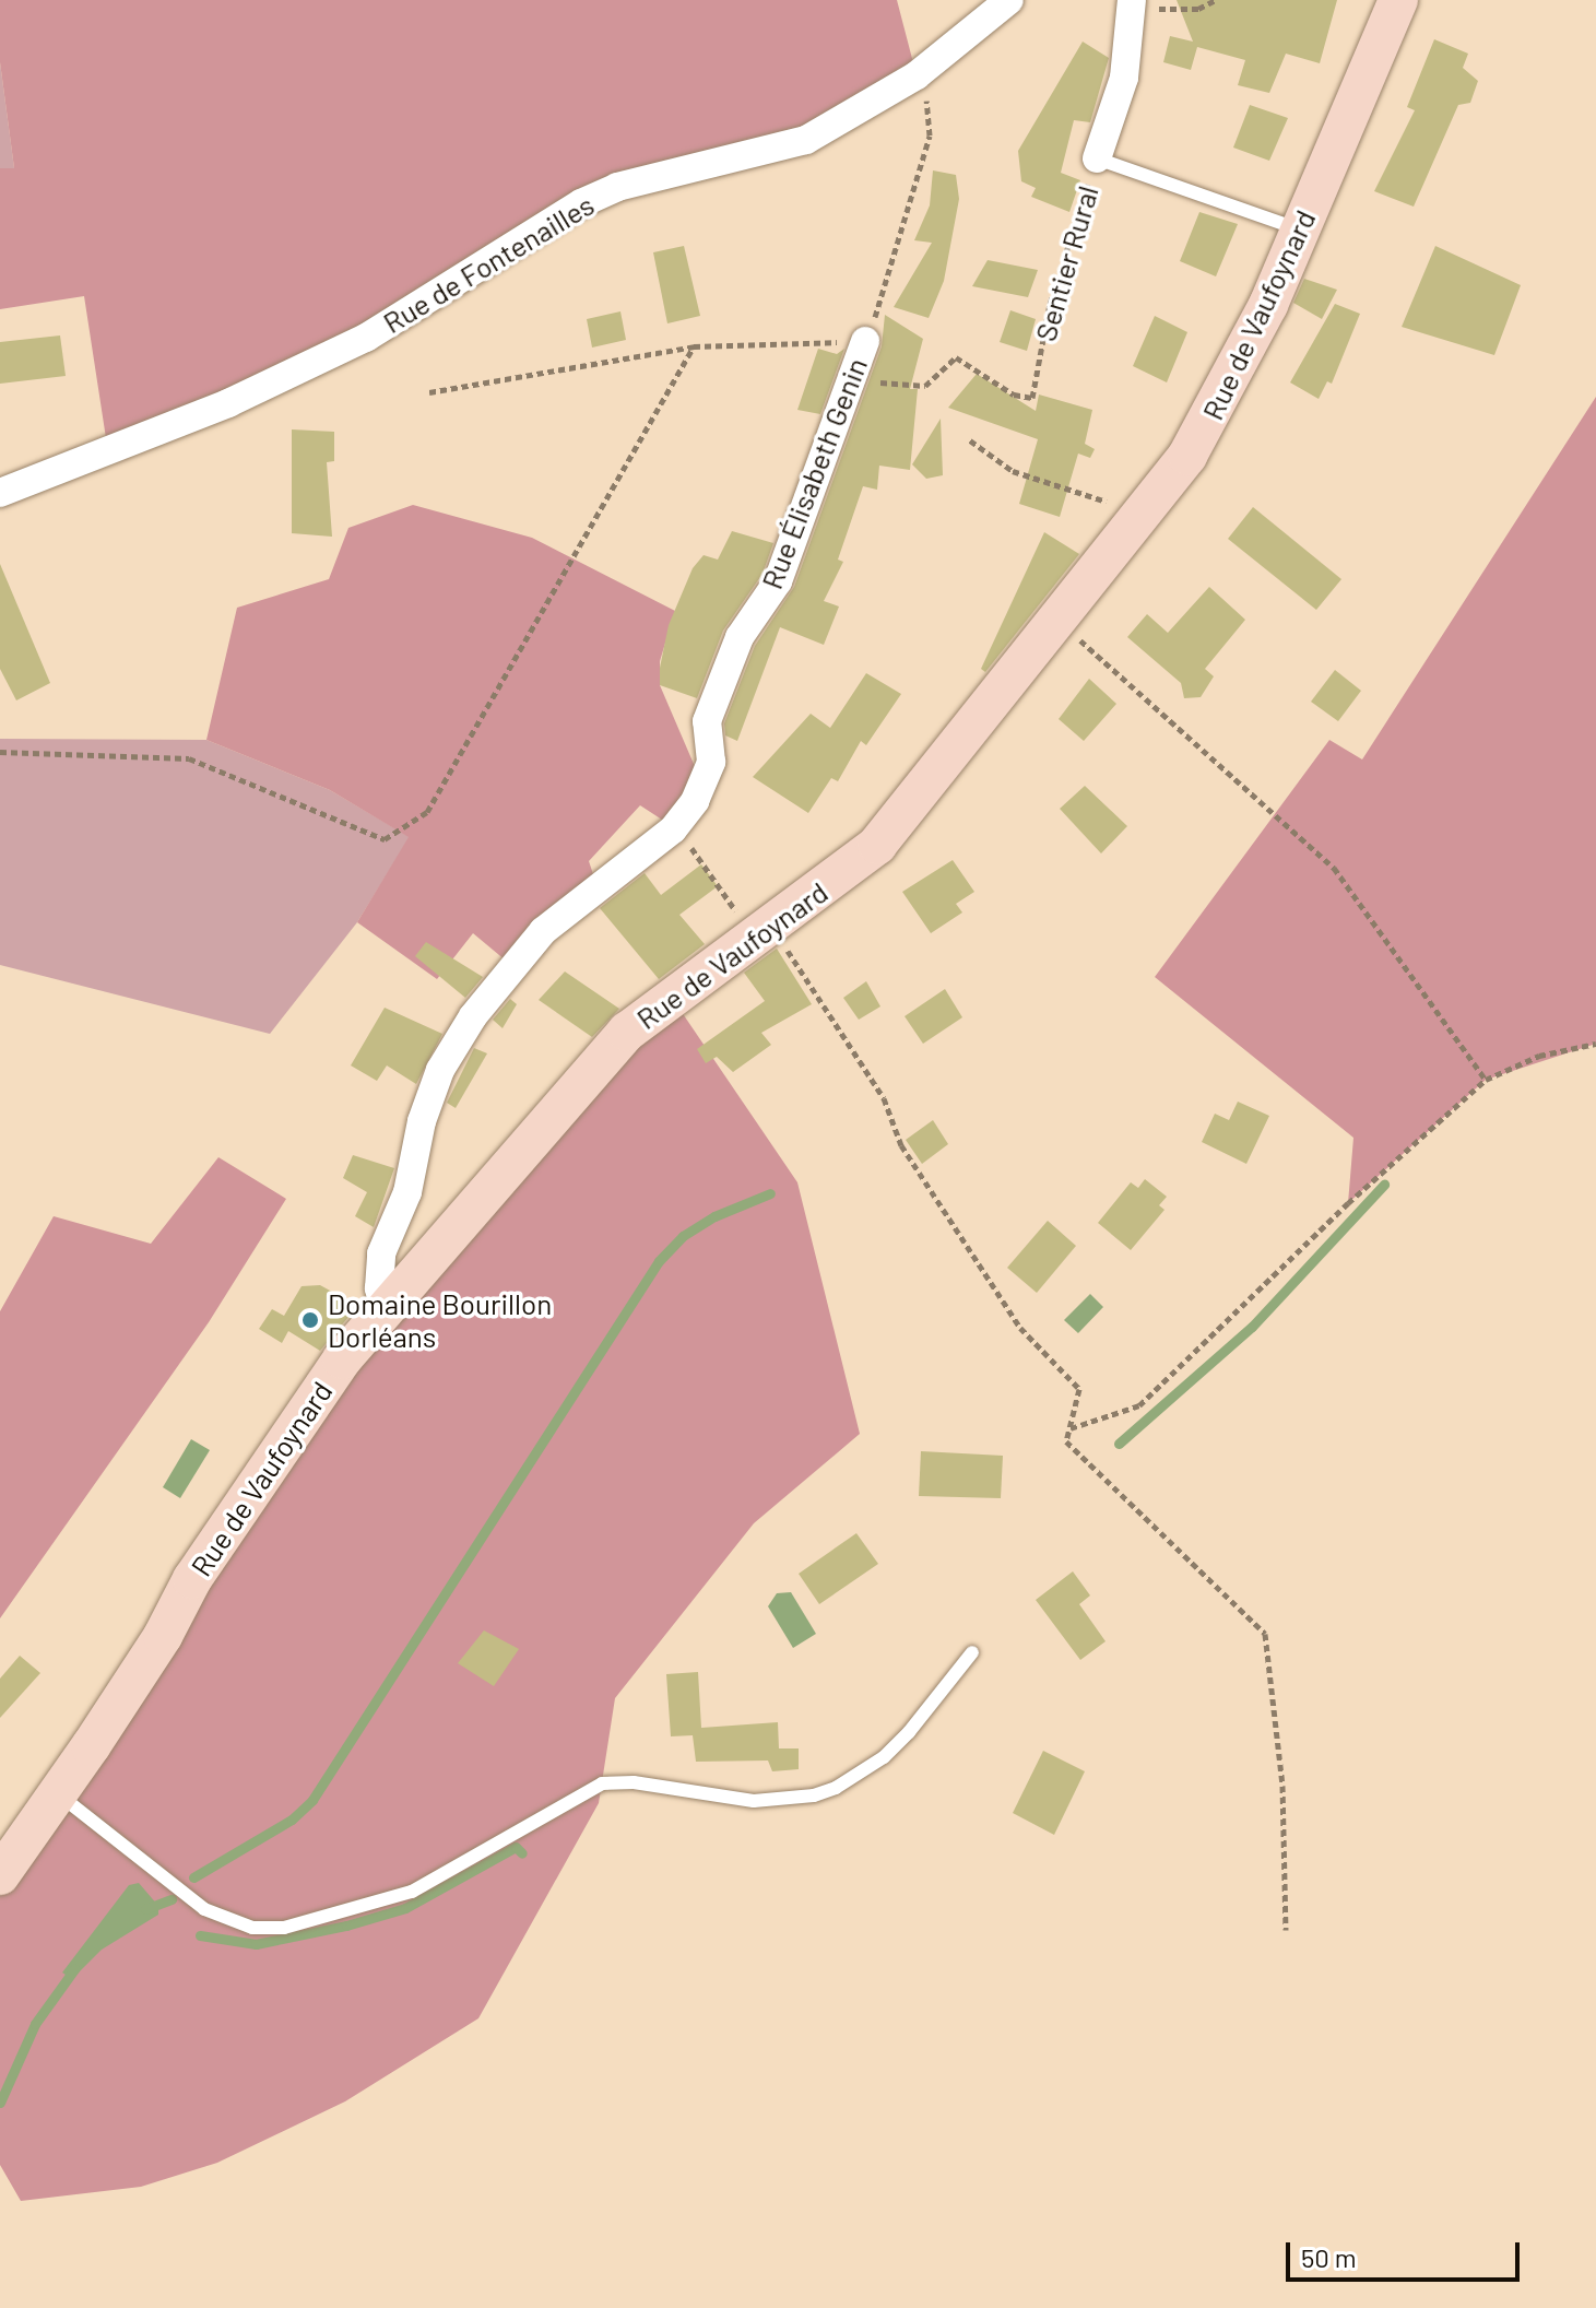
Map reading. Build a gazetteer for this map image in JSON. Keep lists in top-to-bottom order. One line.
{"streets":{"street":["Rue de Fontenailles","Sentier Rural","Rue de Vaufoynard","Rue Élisabeth Genin"]},"crossings":[["Rue de Vaufoynard","Rue Élisabeth Genin"]],"places":["Domaine Bourillon Dorléans"],"scale_bar":"50 m"}
